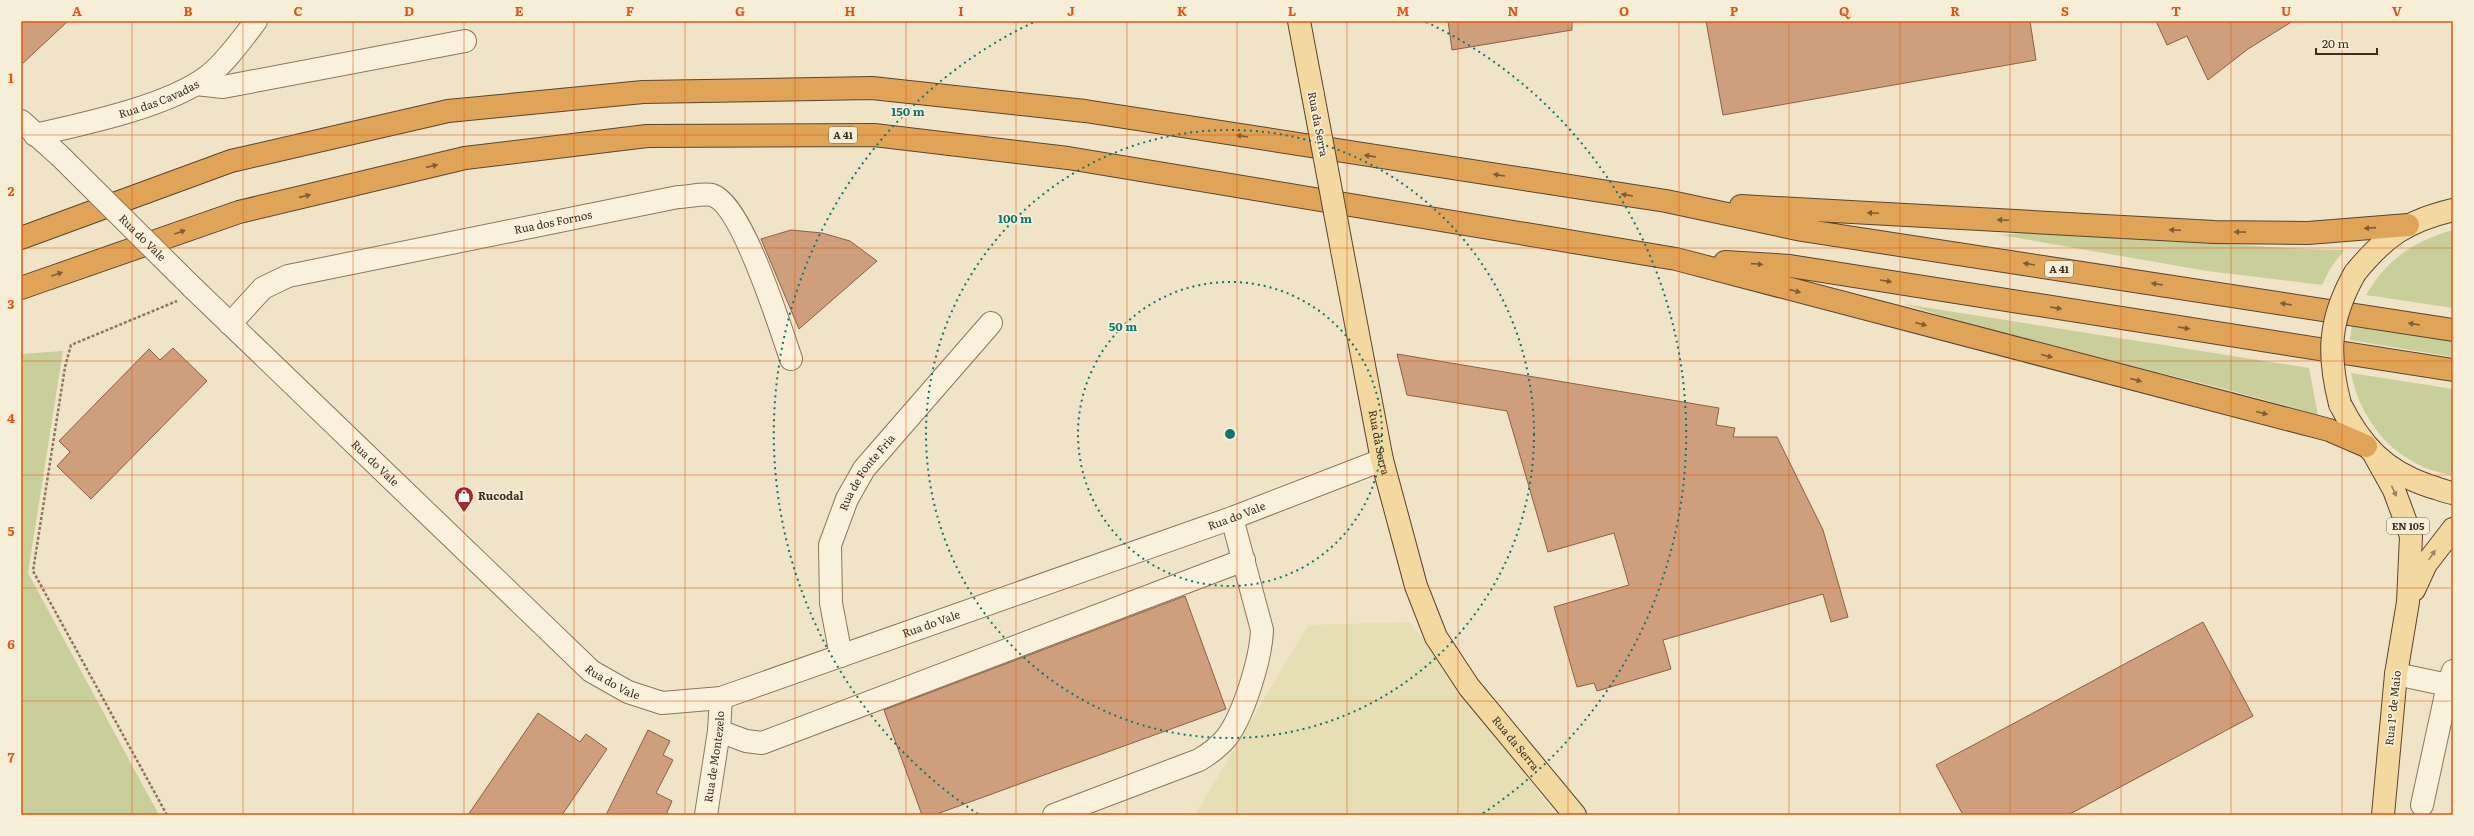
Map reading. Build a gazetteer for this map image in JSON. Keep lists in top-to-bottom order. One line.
{"streets":{"highway":["A 41"],"main road":["Rua da Serra","EN 105","Rua 1º de Maio"],"street":["Rua das Cavadas","Rua dos Fornos","Rua do Vale","Rua de Fonte Fria","Rua de Montezelo"]},"crossings":[["Rua das Cavadas","Rua do Vale"],["Rua da Serra","Rua do Vale"],["Rua dos Fornos","Rua do Vale"],["Rua do Vale","Rua de Fonte Fria"],["Rua do Vale","Rua de Montezelo"],["EN 105","Rua 1º de Maio"]],"places":{"shop":["Rucodal"]},"scale_bar":"20 m","grid":{"columns":["A","B","C","D","E","F","G","H","I","J","K","L","M","N","O","P","Q","R","S","T","U","V"],"rows":["1","2","3","4","5","6","7"]},"rings":["150 m","100 m","50 m"]}
